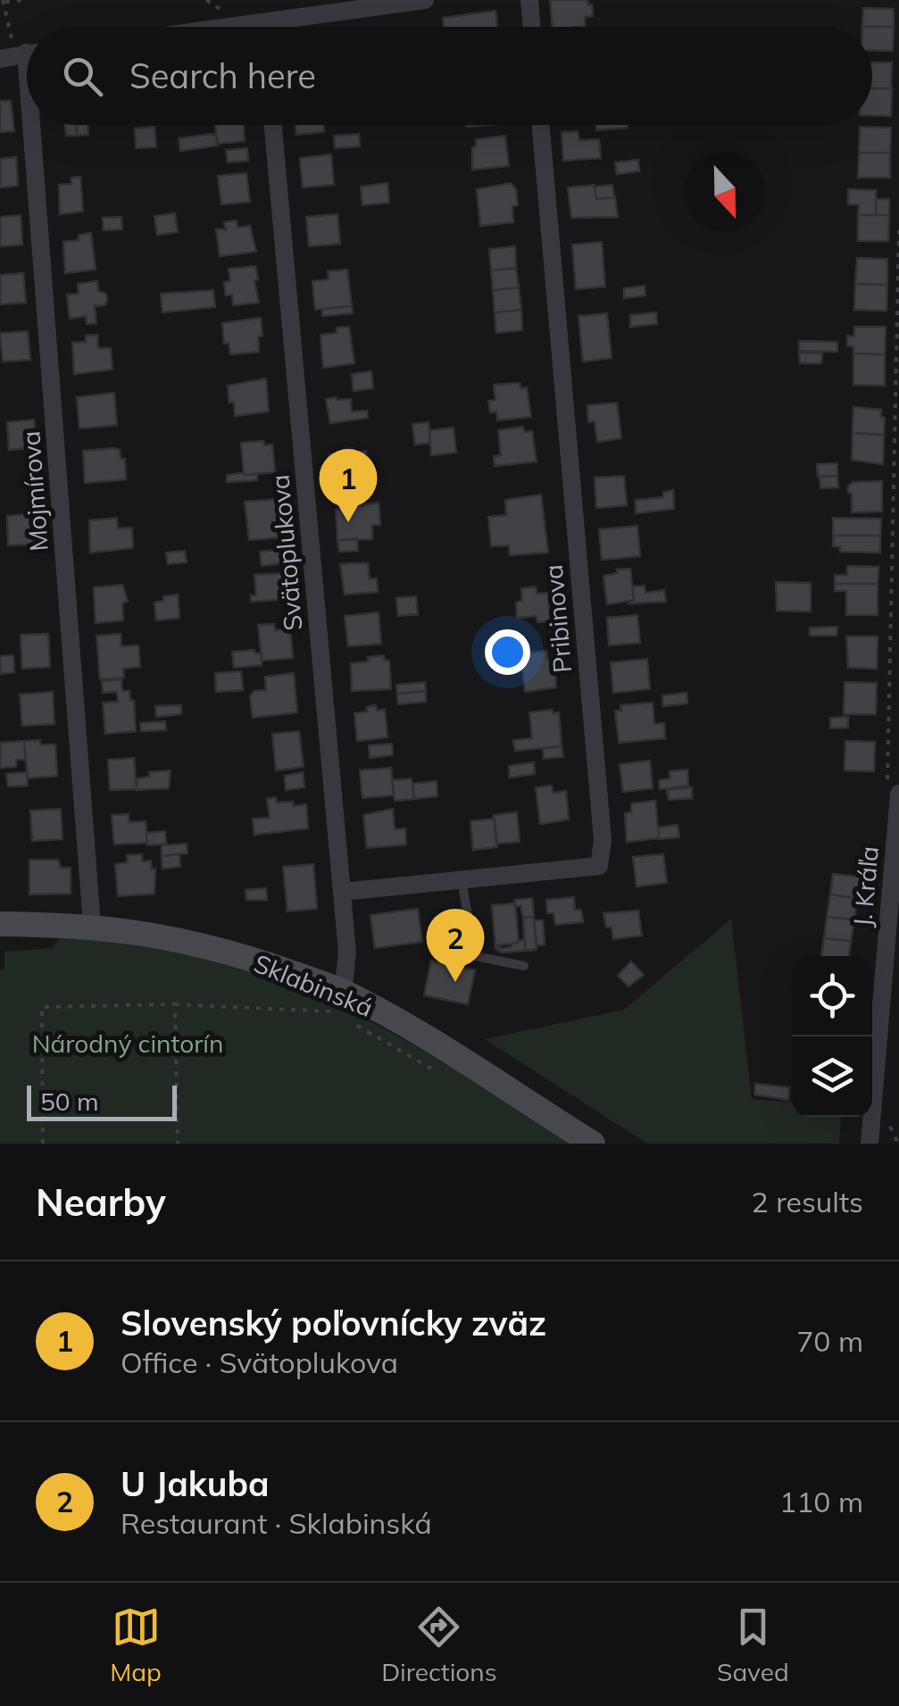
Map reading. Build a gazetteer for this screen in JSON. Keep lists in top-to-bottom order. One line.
{"streets":{"street":["Mojmírova","Svätoplukova","Pribinova","J. Kráľa","Sklabinská"]},"crossings":[["Mojmírova","Sklabinská"],["Svätoplukova","Pribinova"],["Svätoplukova","Sklabinská"]],"parks":["Národný cintorín"],"scale_bar":"50 m","north":"bottom","page":{"search":"Search here","pins":["1","2"],"scale":"50 m","heading":["Nearby","2 results"],"list":[{"mark":"1","name":"Slovenský poľovnícky zväz","note":"Office · Svätoplukova","value":"70 m"},{"mark":"2","name":"U Jakuba","note":"Restaurant · Sklabinská","value":"110 m"}],"nav":["Map","Directions","Saved"]}}
